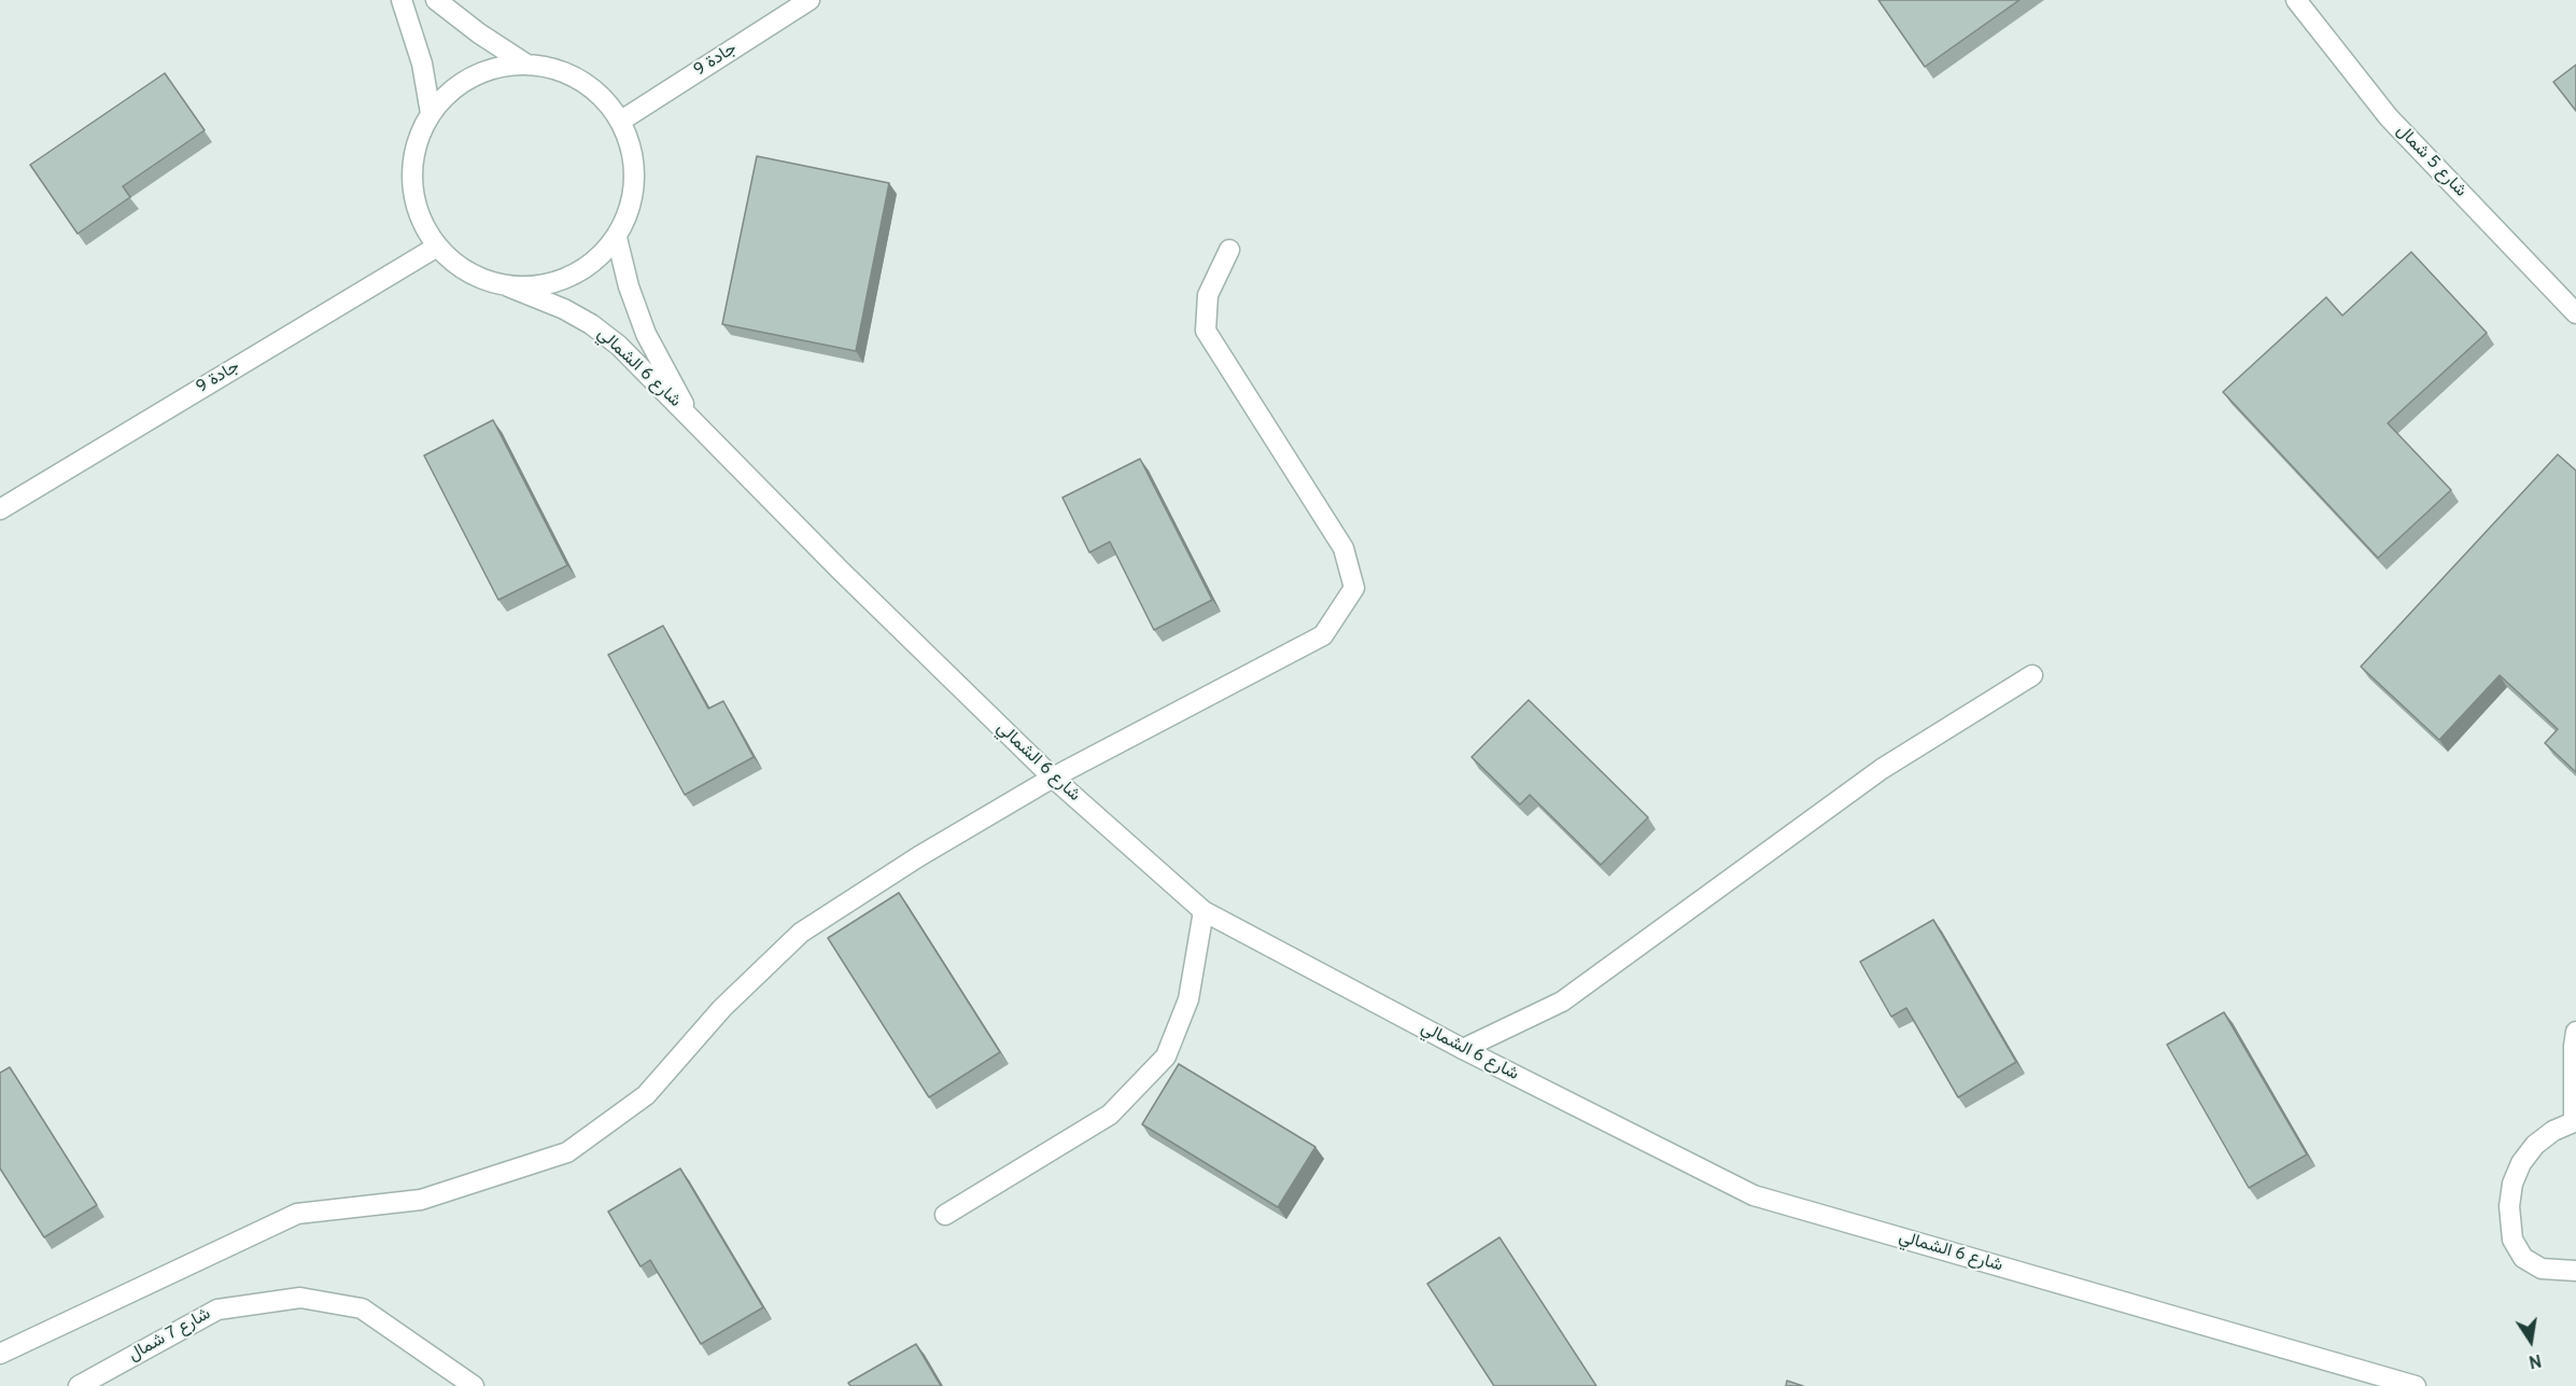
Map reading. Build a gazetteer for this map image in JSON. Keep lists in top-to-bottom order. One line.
{"streets":{"street":["جادة 9","شارع 5 شمال","شارع 6 الشمالي","شارع 7 شمال"]},"crossings":[["جادة 9","شارع 6 الشمالي"]],"north":"bottom"}
